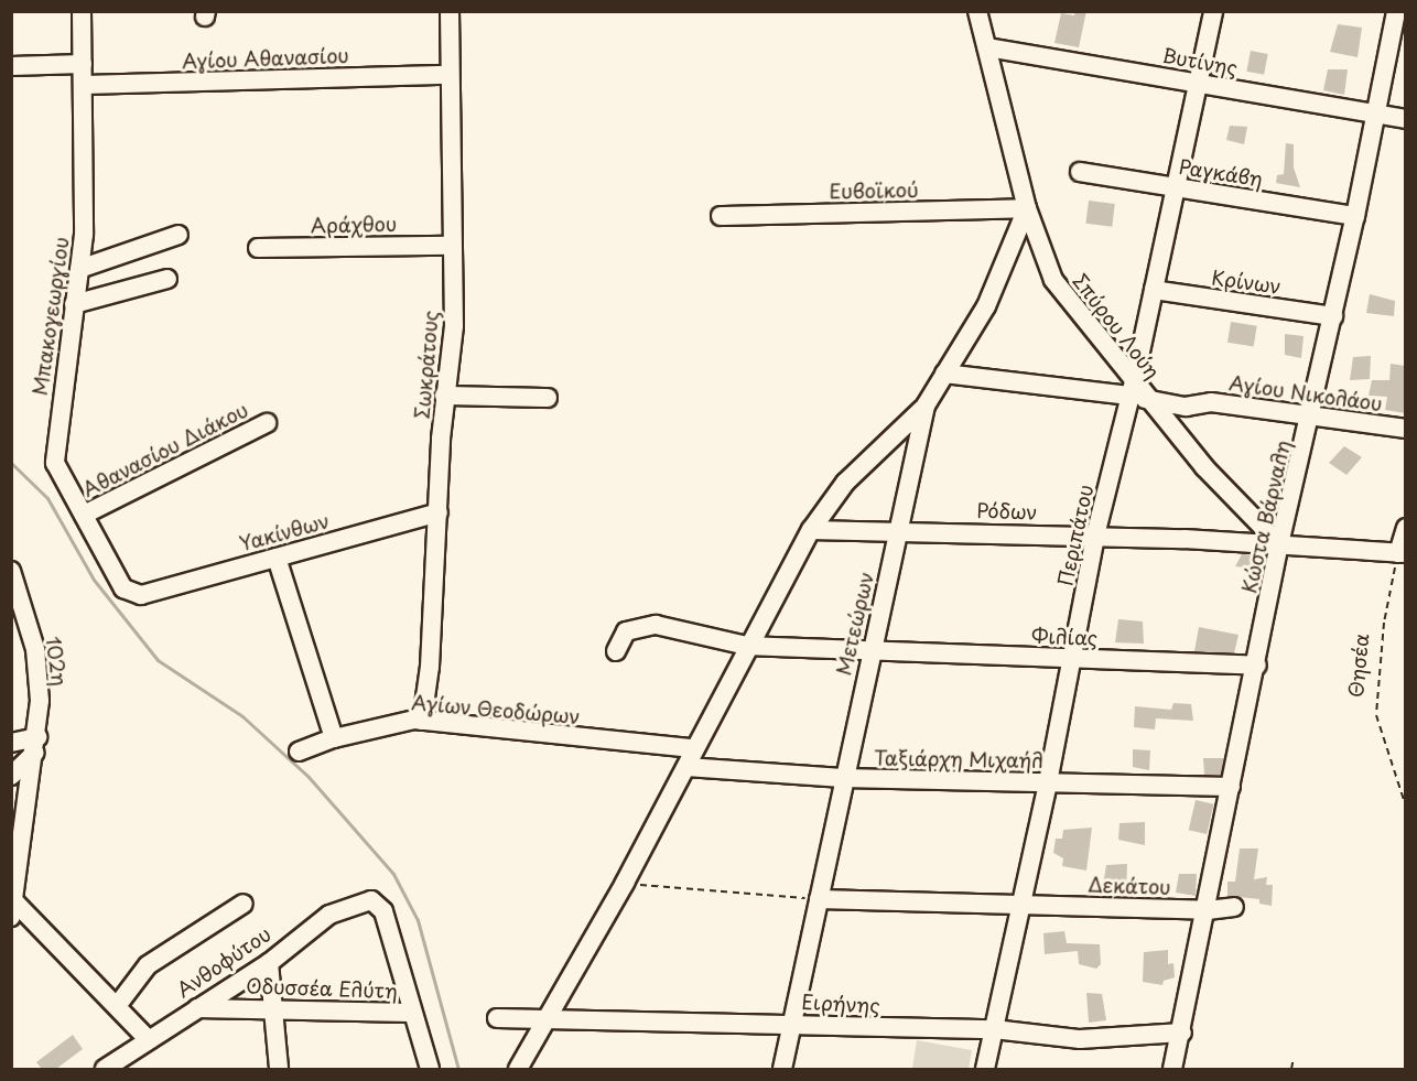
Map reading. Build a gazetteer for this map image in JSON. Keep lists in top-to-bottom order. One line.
{"streets":{"street":["Αγίου Αθανασίου","Βυτίνης","Ραγκάβη","Ευβοϊκού","Αράχθου","Κρίνων","Μπακογεωργίου","Σπύρου Λούη","Σωκράτους","Αγίου Νικολάου","Αθανασίου Διάκου","Ρόδων","Κώστα Βάρναλη","Υακίνθων","Περιπάτου","Μετεώρων","Φιλίας","102η","Αγίων Θεοδώρων","Ταξιάρχη Μιχαήλ","Δεκάτου","Ανθοφύτου","Οδυσσέα Ελύτη","Ειρήνης"],"path":["Θησέα"]},"crossings":[["Αγίου Αθανασίου","Μπακογεωργίου"],["Αγίου Αθανασίου","Σωκράτους"],["Βυτίνης","Σπύρου Λούη"],["Βυτίνης","Κώστα Βάρναλη"],["Βυτίνης","Περιπάτου"],["Ραγκάβη","Κώστα Βάρναλη"],["Ραγκάβη","Περιπάτου"],["Ευβοϊκού","Σπύρου Λούη"],["Ευβοϊκού","Μετεώρων"],["Αράχθου","Σωκράτους"],["Κρίνων","Κώστα Βάρναλη"],["Κρίνων","Περιπάτου"],["Μπακογεωργίου","Αθανασίου Διάκου"],["Μπακογεωργίου","Υακίνθων"],["Σπύρου Λούη","Αγίου Νικολάου"],["Σπύρου Λούη","Ρόδων"],["Σπύρου Λούη","Κώστα Βάρναλη"],["Σπύρου Λούη","Περιπάτου"],["Σπύρου Λούη","Μετεώρων"],["Σωκράτους","Υακίνθων"],["Σωκράτους","Αγίων Θεοδώρων"],["Αγίου Νικολάου","Κώστα Βάρναλη"],["Αγίου Νικολάου","Περιπάτου"],["Ρόδων","Κώστα Βάρναλη"],["Ρόδων","Περιπάτου"],["Ρόδων","Μετεώρων"],["Ρόδων","Θησέα"],["Κώστα Βάρναλη","Φιλίας"],["Κώστα Βάρναλη","Ταξιάρχη Μιχαήλ"],["Κώστα Βάρναλη","Δεκάτου"],["Κώστα Βάρναλη","Ειρήνης"],["Περιπάτου","Φιλίας"],["Περιπάτου","Ταξιάρχη Μιχαήλ"],["Περιπάτου","Δεκάτου"],["Περιπάτου","Ειρήνης"],["Μετεώρων","Φιλίας"],["Μετεώρων","Ταξιάρχη Μιχαήλ"],["Μετεώρων","Δεκάτου"],["Μετεώρων","Ειρήνης"],["Ανθοφύτου","Οδυσσέα Ελύτη"]]}
